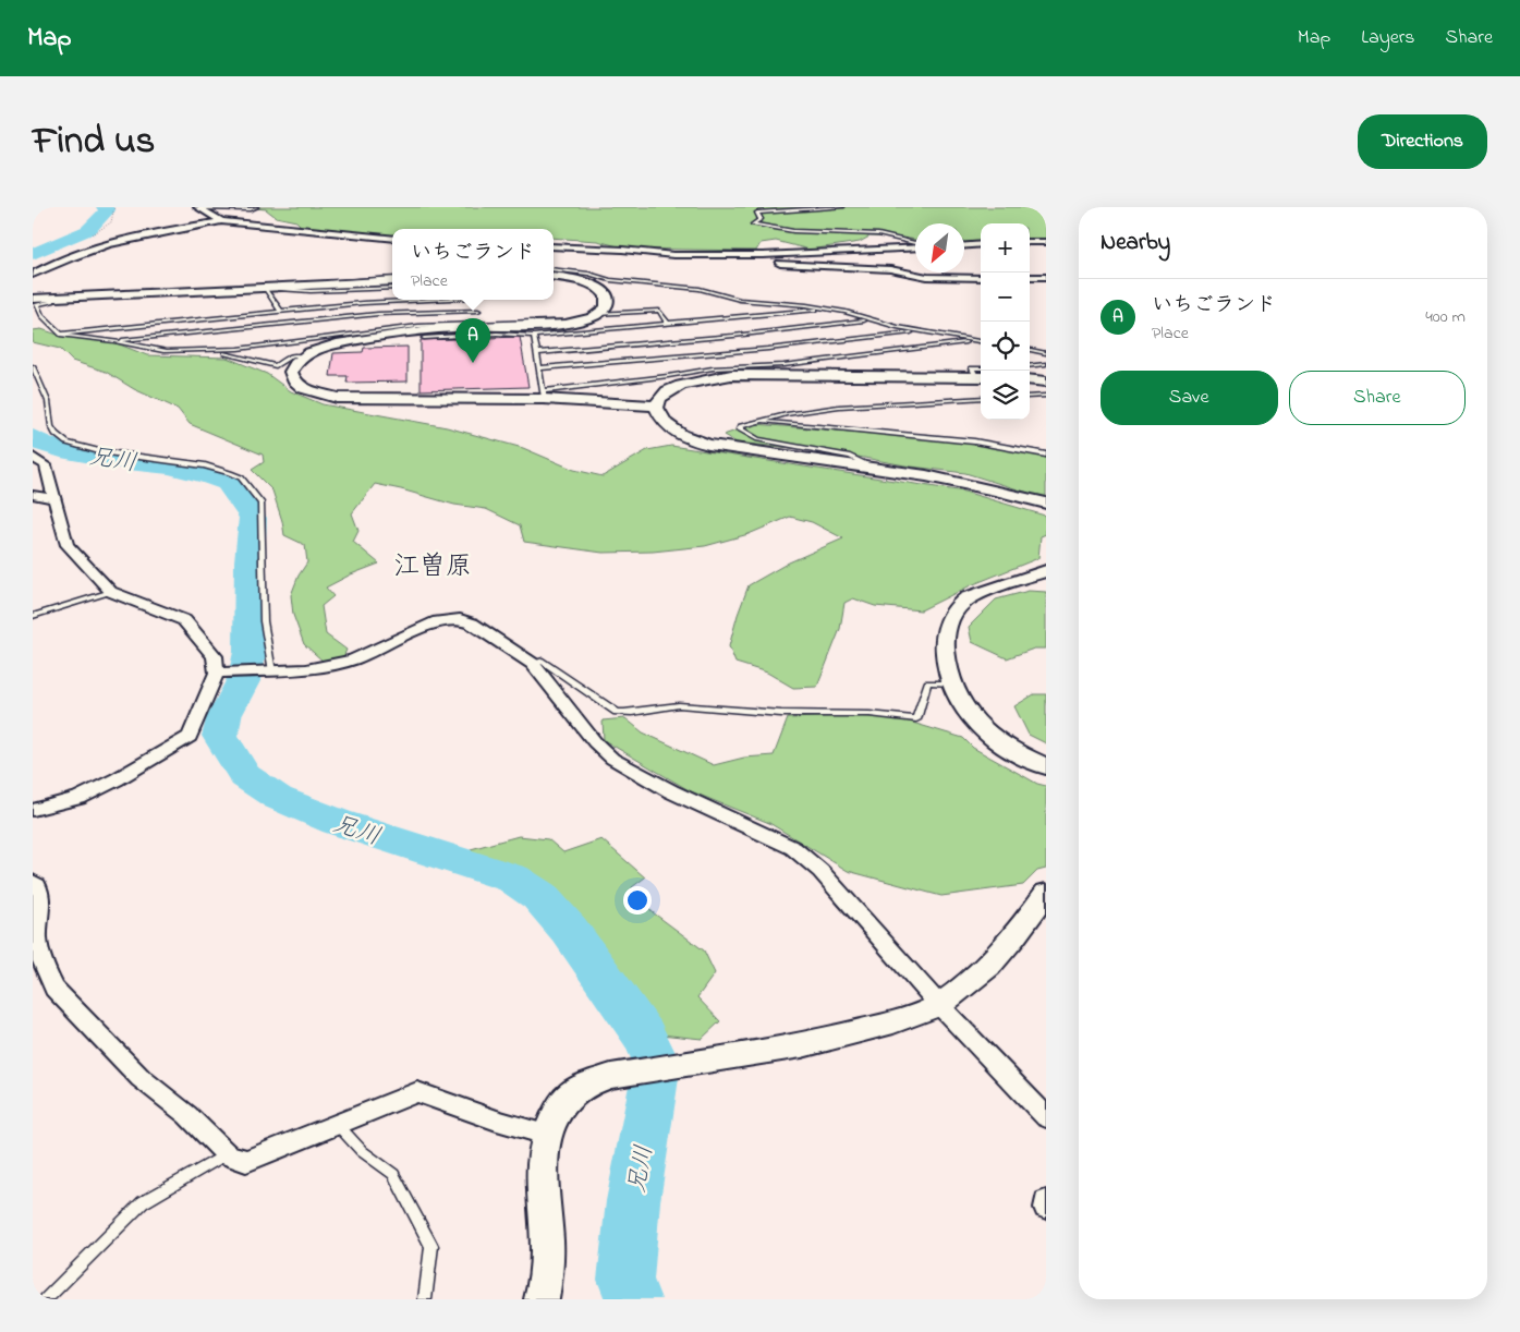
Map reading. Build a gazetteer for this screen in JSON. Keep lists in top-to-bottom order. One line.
{"districts":["江曽原"],"water":["兄川"],"north":"bottom left","page":{"header":"Map","nav":["Map","Layers","Share"],"title":"Find us","buttons":["Directions",["Save","Share"]],"heading":"Nearby","map_buttons":["+","−"],"popup":["いちごランド","Place"],"list":[{"mark":"A","name":"いちごランド","note":"Place","value":"400 m"}],"pins":"A"}}
